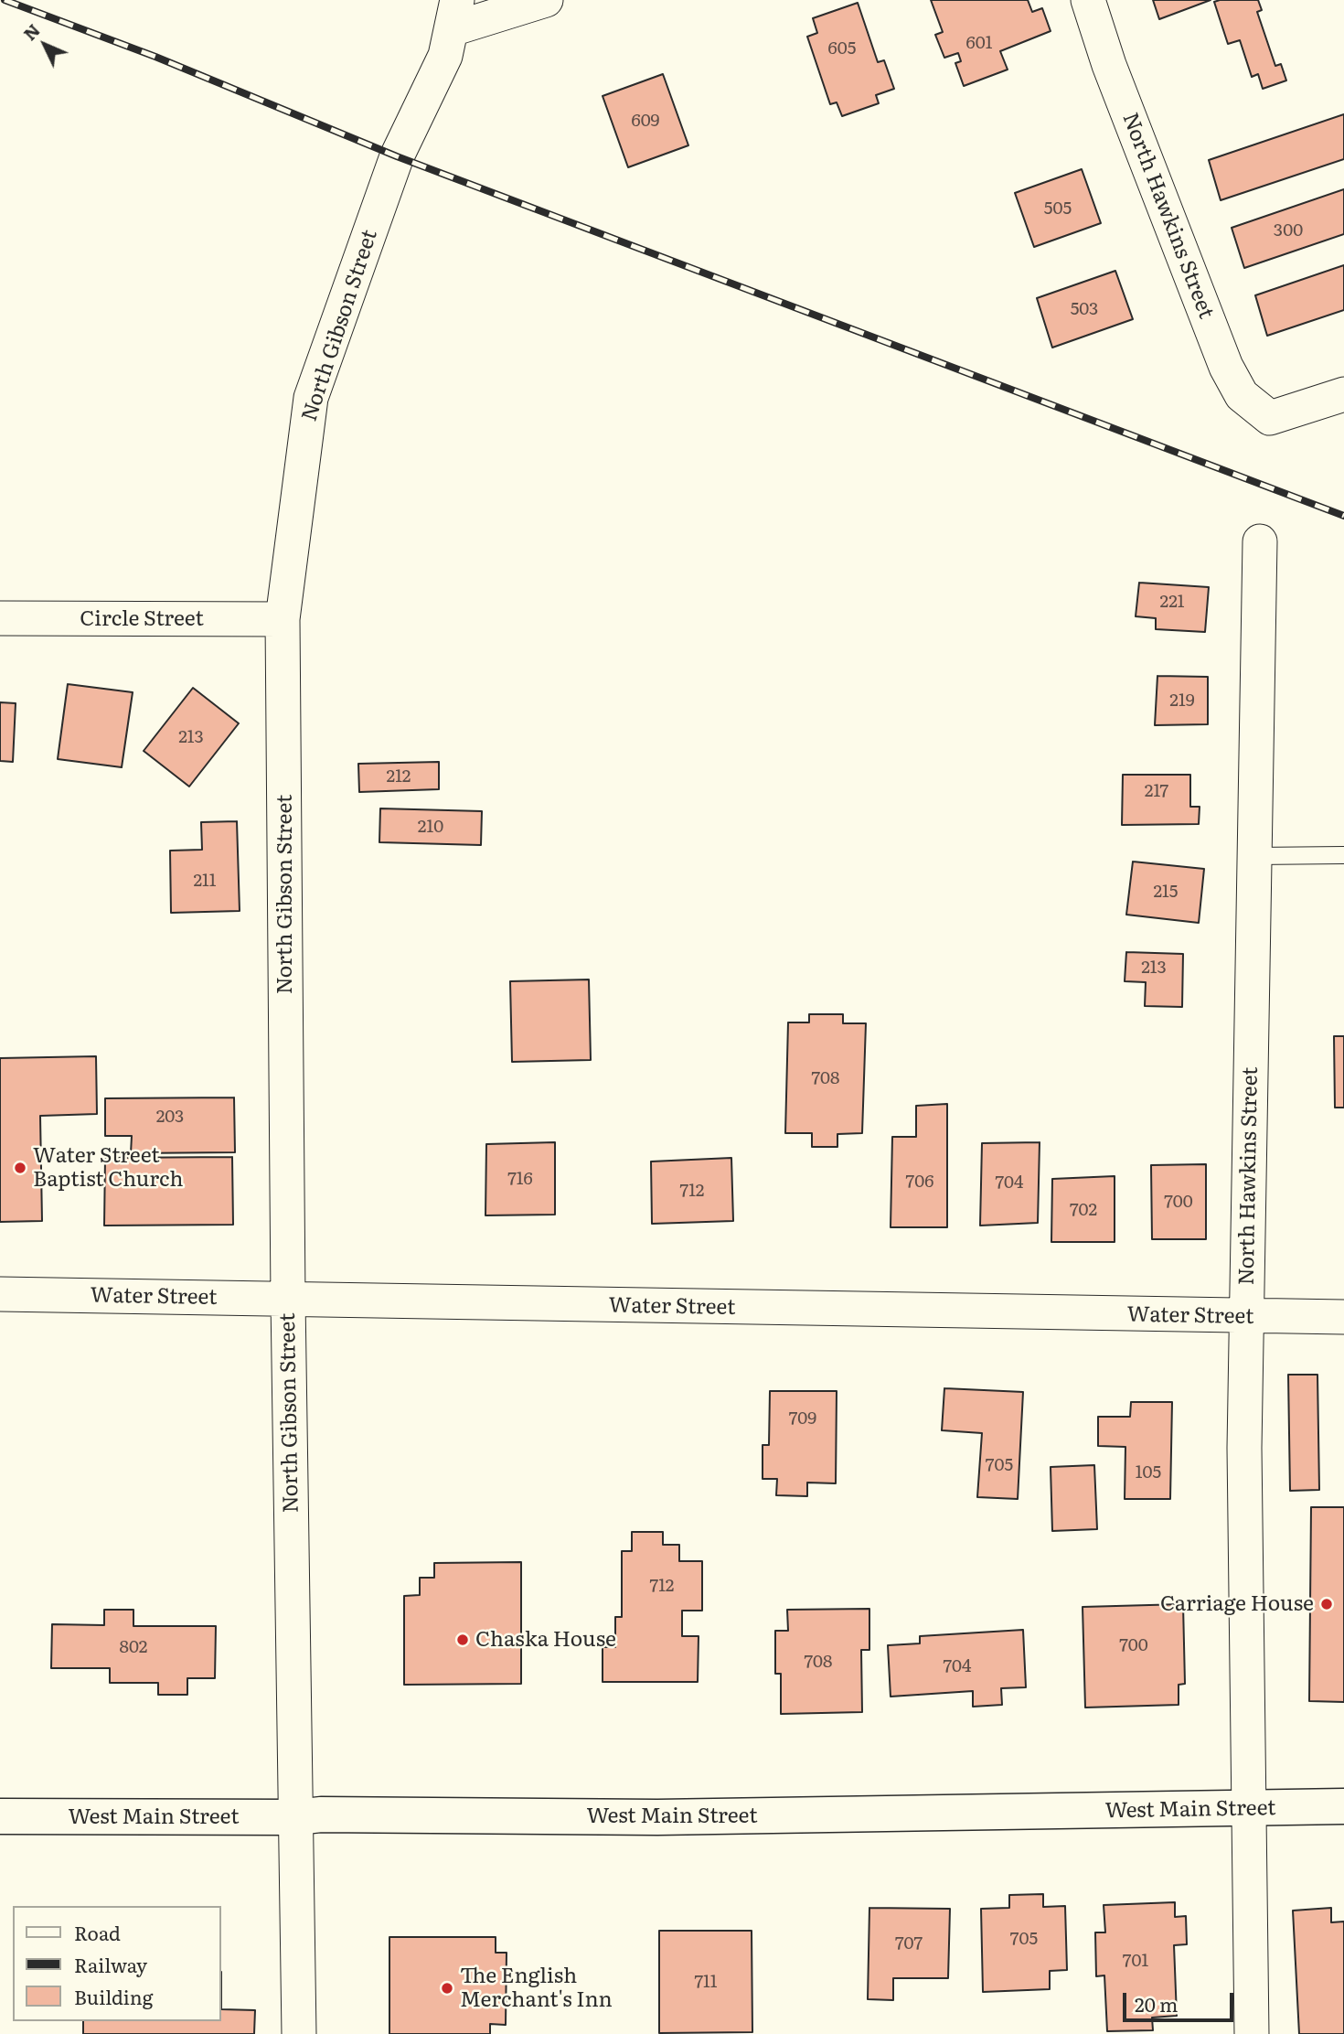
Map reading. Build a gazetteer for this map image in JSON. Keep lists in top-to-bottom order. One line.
{"streets":{"main road":["West Main Street"],"street":["North Hawkins Street","North Gibson Street","Circle Street","Water Street"]},"crossings":[["North Hawkins Street","Water Street"],["North Hawkins Street","West Main Street"],["North Gibson Street","Circle Street"],["North Gibson Street","Water Street"],["North Gibson Street","West Main Street"]],"places":["Water Street Baptist Church","Carriage House","Chaska House","The English Merchant's Inn"],"house_numbers":["601","605","609","505","300","503","221","219","213","212","217","210","211","215","213","708","203","716","706","704","712","700","702","709","705","105","712","700","802","708","704","705","707","701","711"],"legend":["Road","Railway","Building"],"scale_bar":"20 m","north":"top left"}
